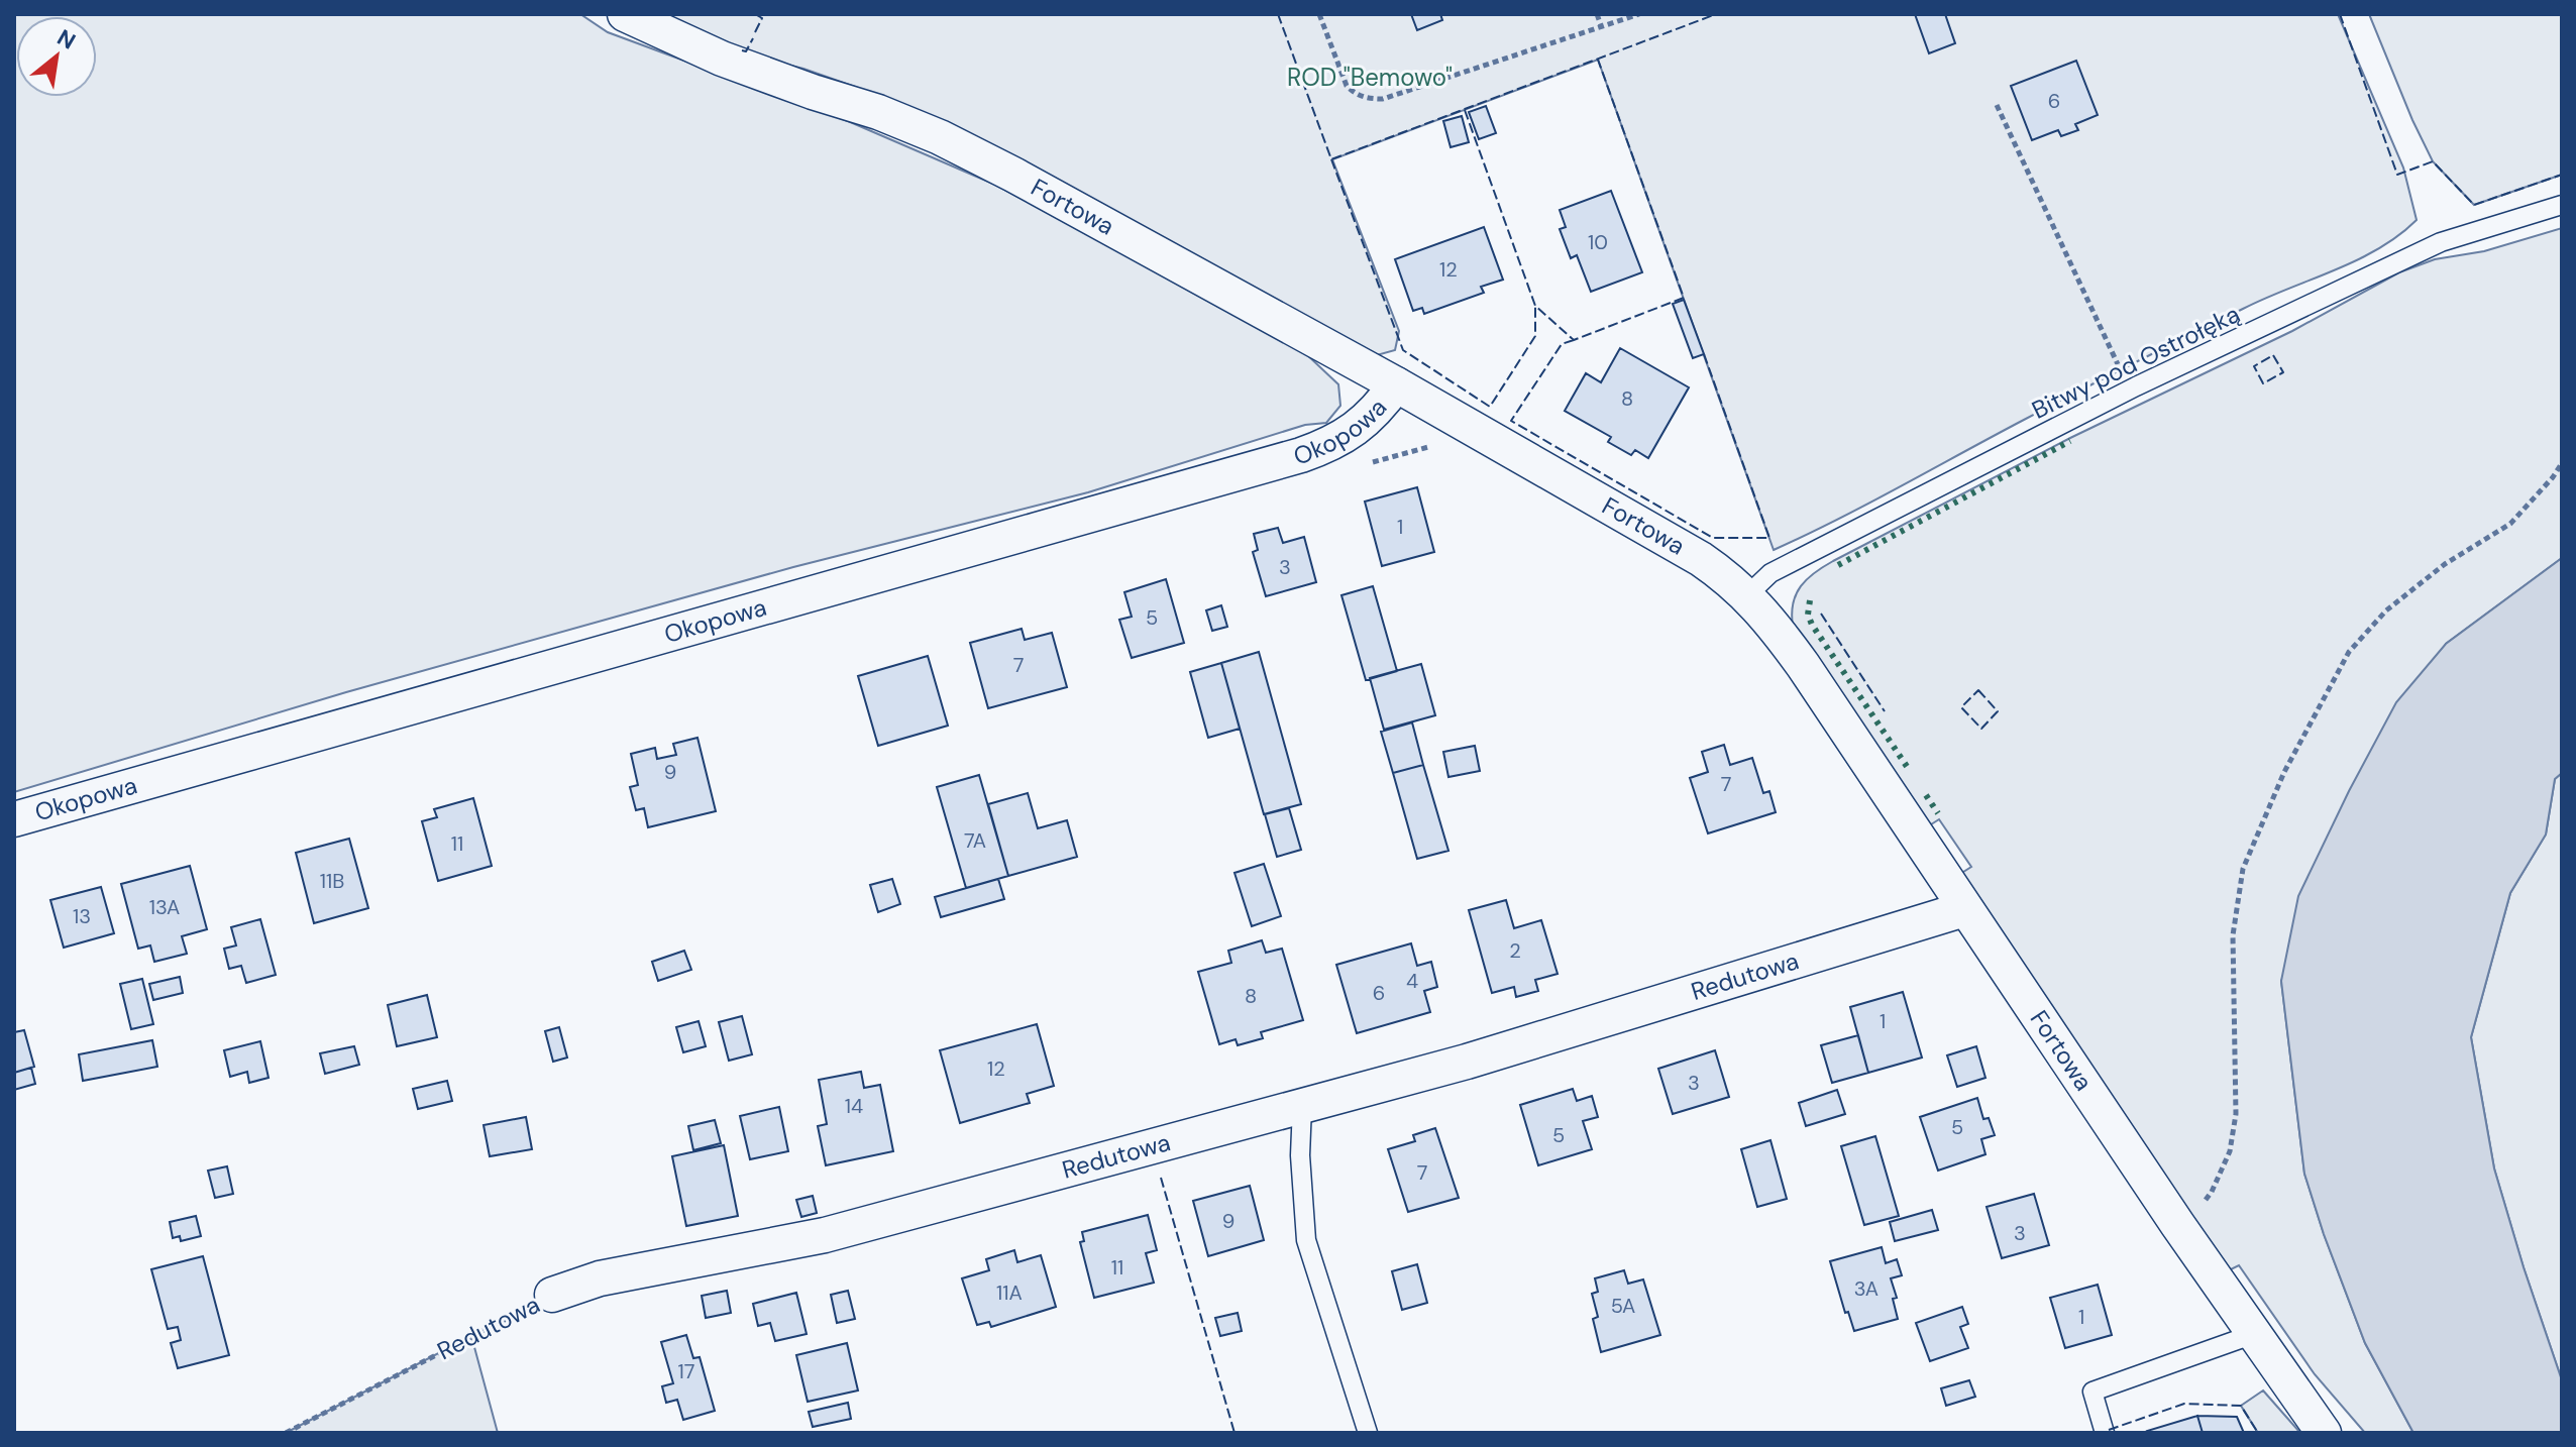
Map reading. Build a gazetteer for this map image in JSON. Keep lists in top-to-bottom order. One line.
{"streets":{"street":["Fortowa","Okopowa","Redutowa"],"lane":["Bitwy pod Ostrołęką"]},"crossings":[["Fortowa","Bitwy pod Ostrołęką"],["Fortowa","Okopowa"],["Fortowa","Redutowa"]],"parks":["ROD \"Bemowo\""],"house_numbers":["6","10","12","8","1","3","5","7","9","7","7A","11","11B","13A","13","2","4","6","8","1","12","3","14","5","5","7","9","3","11","3A","11A","5A","1","17"],"north":"top right"}
